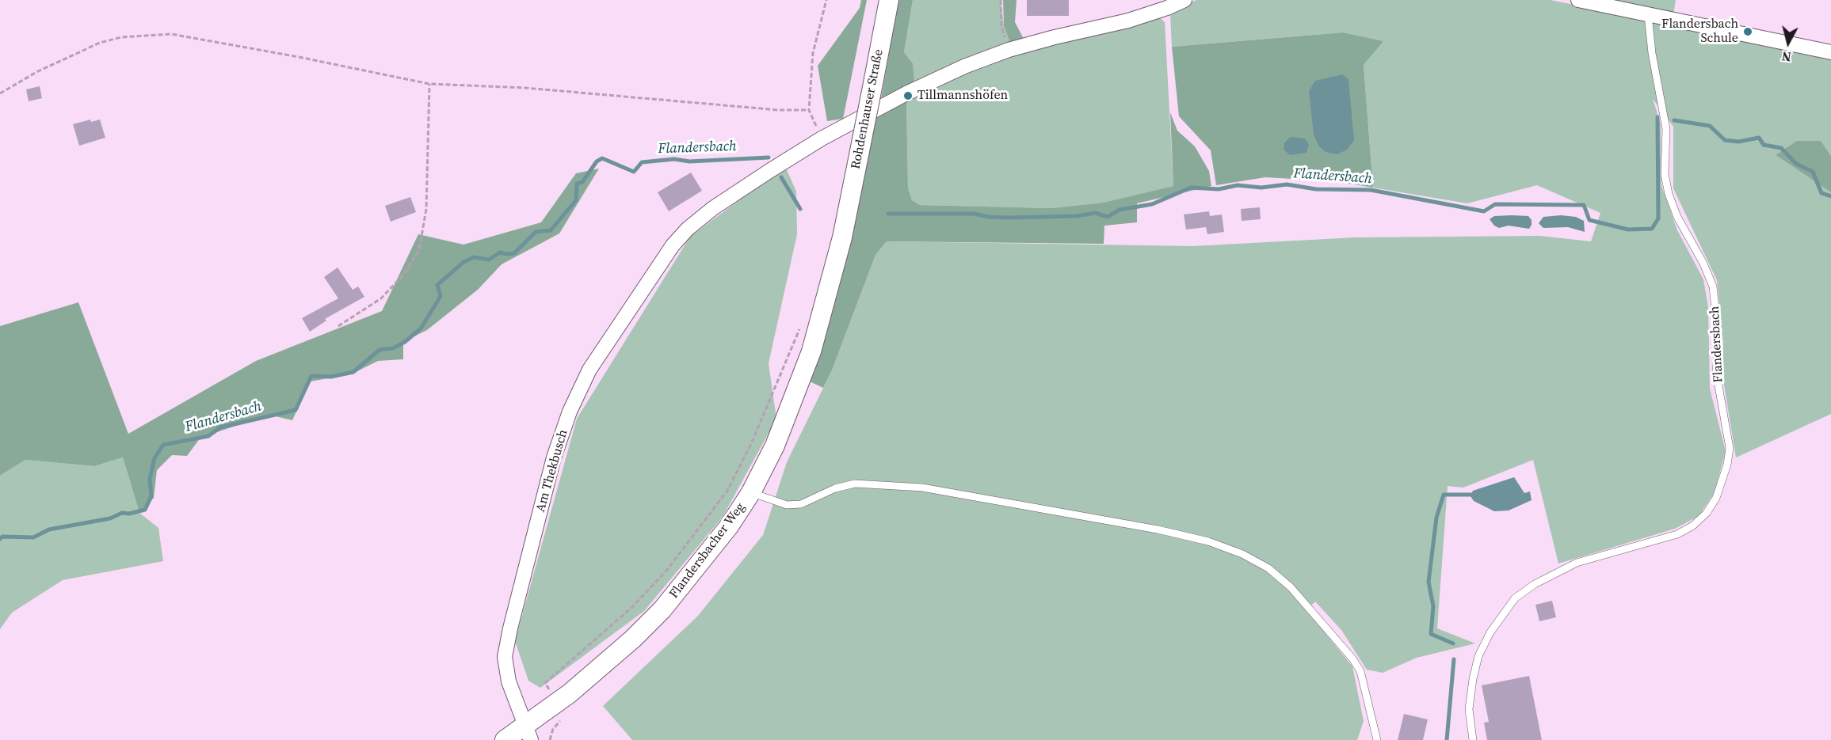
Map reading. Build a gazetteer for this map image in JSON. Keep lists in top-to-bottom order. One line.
{"streets":{"main road":["Rohdenhauser Straße","Flandersbacher Weg"],"street":["Am Thekbusch"],"lane":["Flandersbach"]},"crossings":[["Rohdenhauser Straße","Flandersbacher Weg"],["Am Thekbusch","Flandersbacher Weg"]],"water":["Flandersbach"],"places":["Flandersbach Schule","Tillmannshöfen"],"north":"bottom"}
